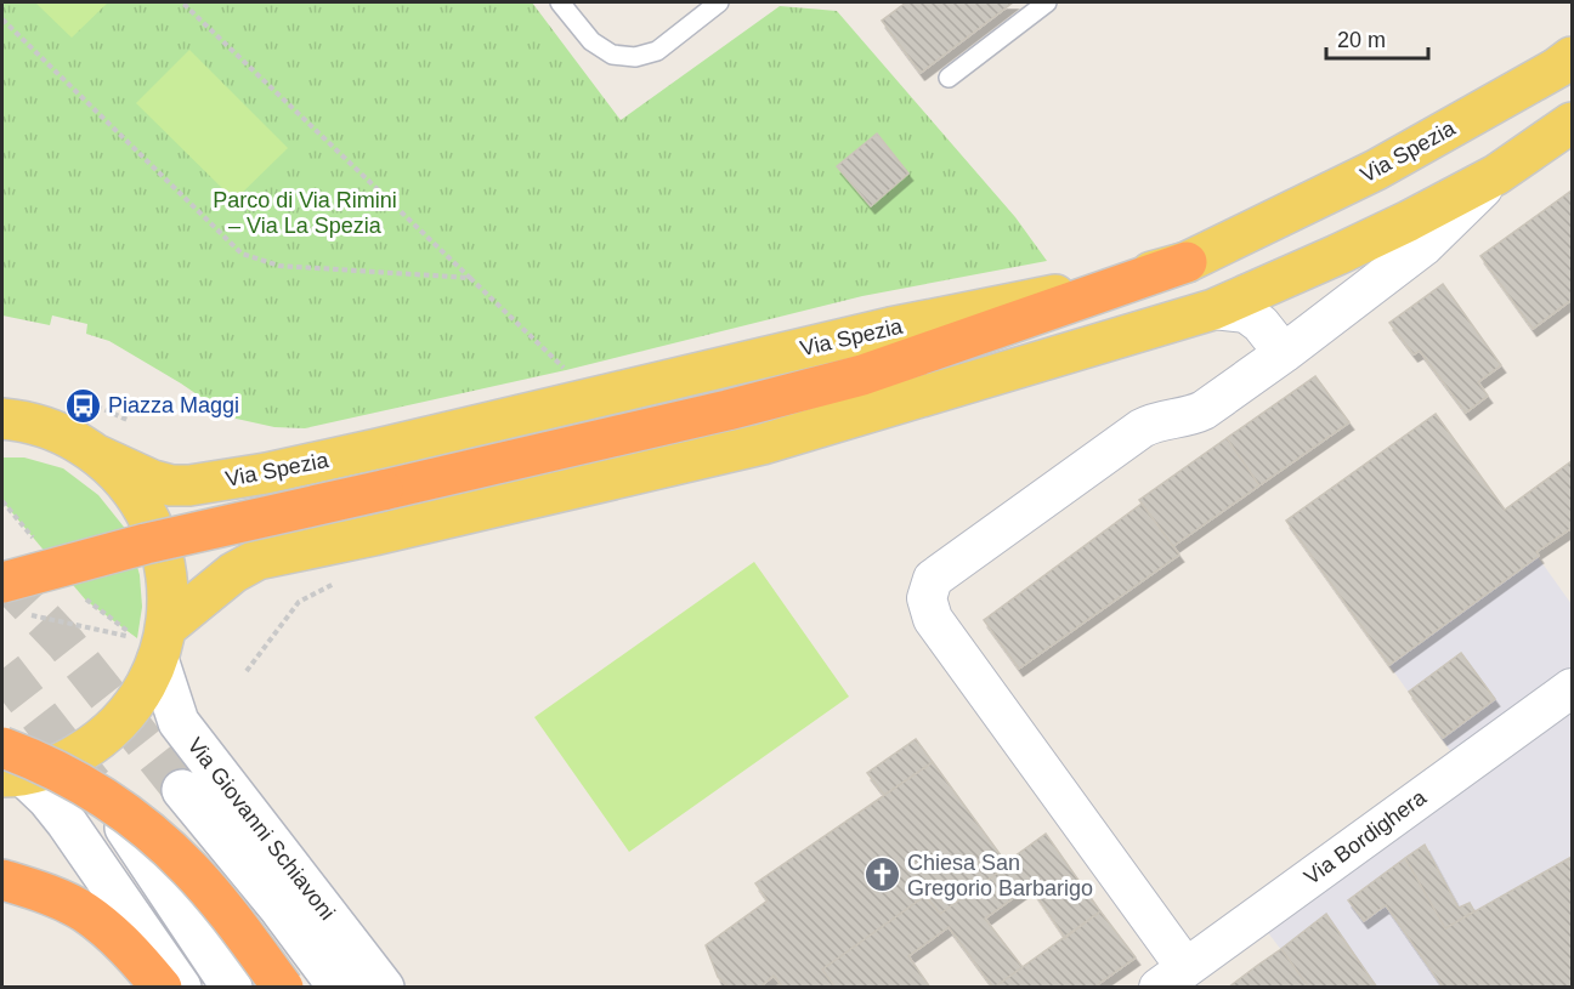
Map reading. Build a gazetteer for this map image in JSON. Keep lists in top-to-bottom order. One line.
{"streets":{"main road":["Via Spezia","Via Giovanni Schiavoni"],"street":["Via Bordighera"]},"parks":["Parco di Via Rimini – Via La Spezia"],"places":{"bus stop":["Piazza Maggi"],"church":["Chiesa San Gregorio Barbarigo"]},"scale_bar":"20 m"}
